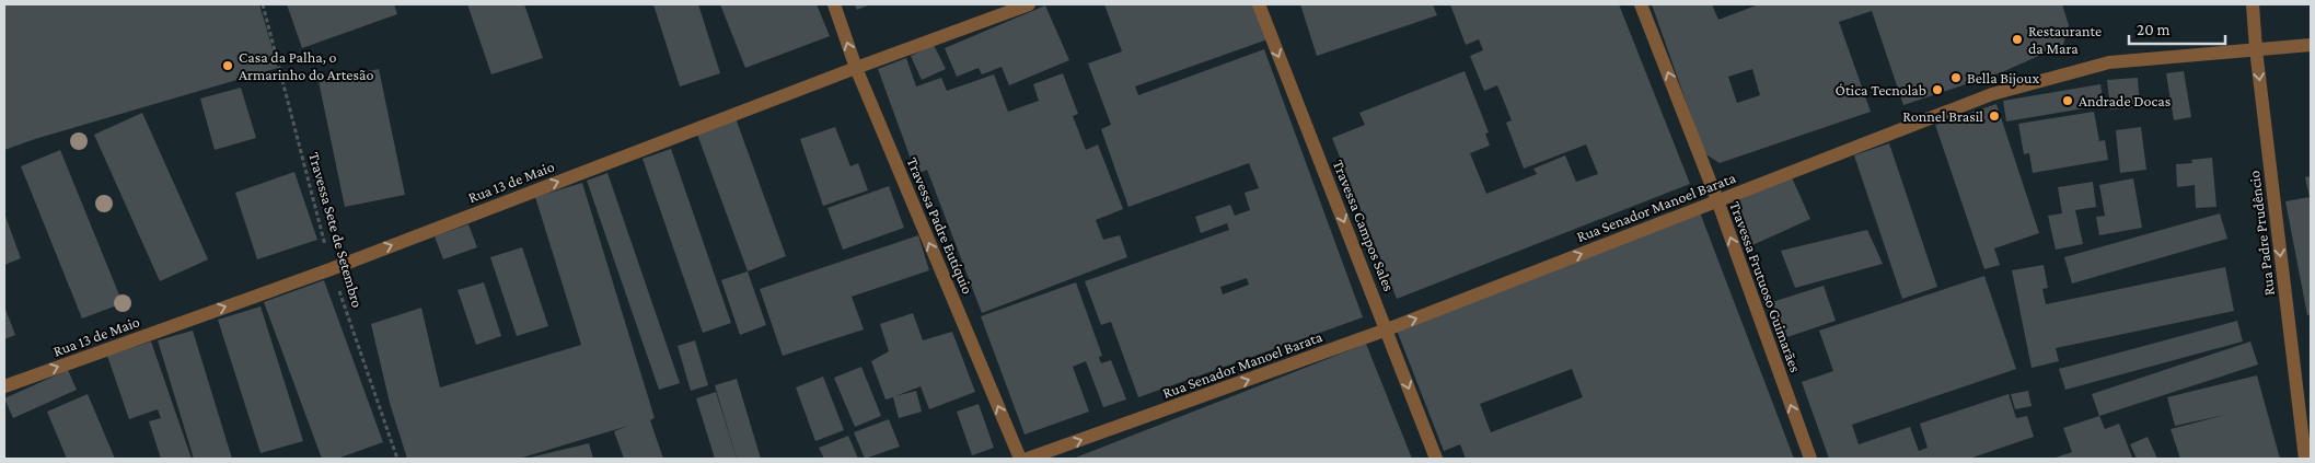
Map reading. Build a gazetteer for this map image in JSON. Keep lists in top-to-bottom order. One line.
{"streets":{"street":["Rua 13 de Maio","Rua Senador Manoel Barata","Travessa Padre Eutíquio","Travessa Campos Sales","Rua Padre Prudêncio","Travessa Frutuoso Guimarães"],"path":["Travessa Sete de Setembro"]},"crossings":[["Rua 13 de Maio","Travessa Padre Eutíquio"],["Rua 13 de Maio","Travessa Sete de Setembro"],["Rua Senador Manoel Barata","Travessa Campos Sales"],["Rua Senador Manoel Barata","Rua Padre Prudêncio"],["Rua Senador Manoel Barata","Travessa Frutuoso Guimarães"]],"one_way":["Rua 13 de Maio","Rua Senador Manoel Barata","Travessa Padre Eutíquio","Travessa Campos Sales","Rua Padre Prudêncio","Travessa Frutuoso Guimarães"],"places":["Restaurante da Mara","Casa da Palha, o Armarinho do Artesão","Bella Bijoux","Ótica Tecnolab","Andrade Docas","Ronnel Brasil"],"scale_bar":"20 m"}
